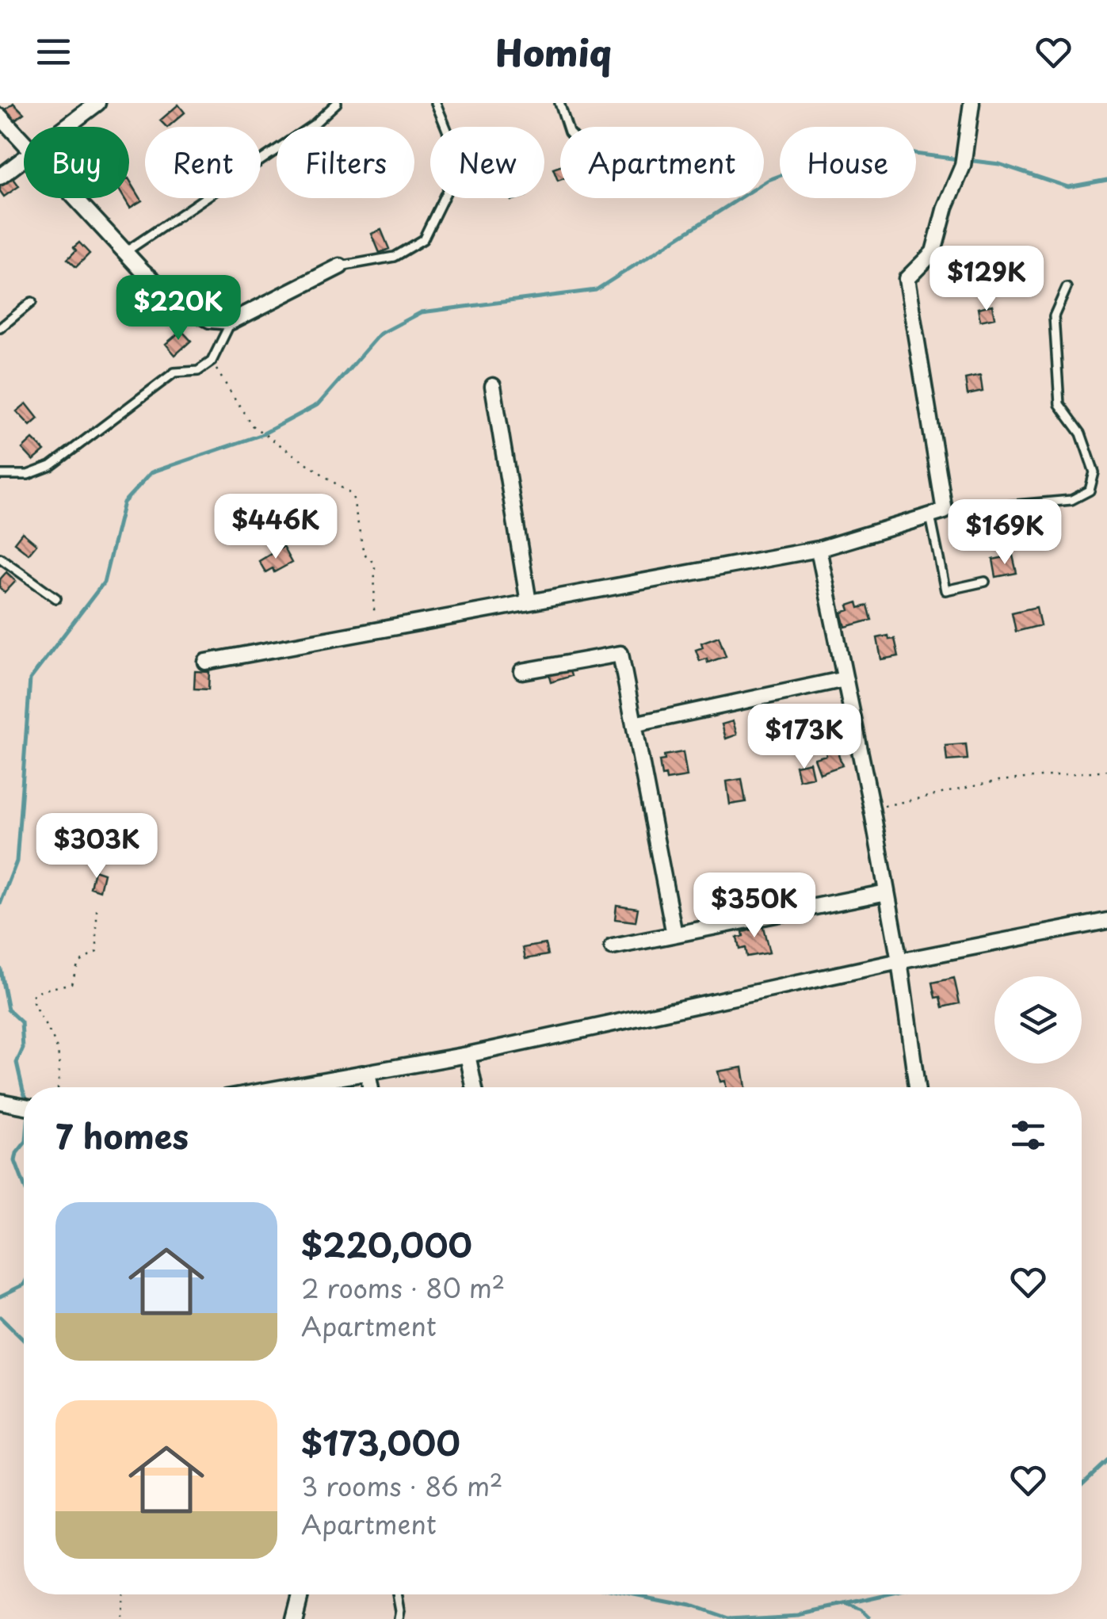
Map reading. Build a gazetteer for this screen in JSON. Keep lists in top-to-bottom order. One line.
{"page":{"header":"Homiq","chip":["Buy","Rent","Filters","New","Apartment","House"],"price":["$129K","$220K","$446K","$169K","$173K","$303K","$350K"],"heading":"7 homes","list":[{"name":"$220,000","note":"2 rooms · 80 m² · Apartment"},{"name":"$173,000","note":"3 rooms · 86 m² · Apartment"}]}}
